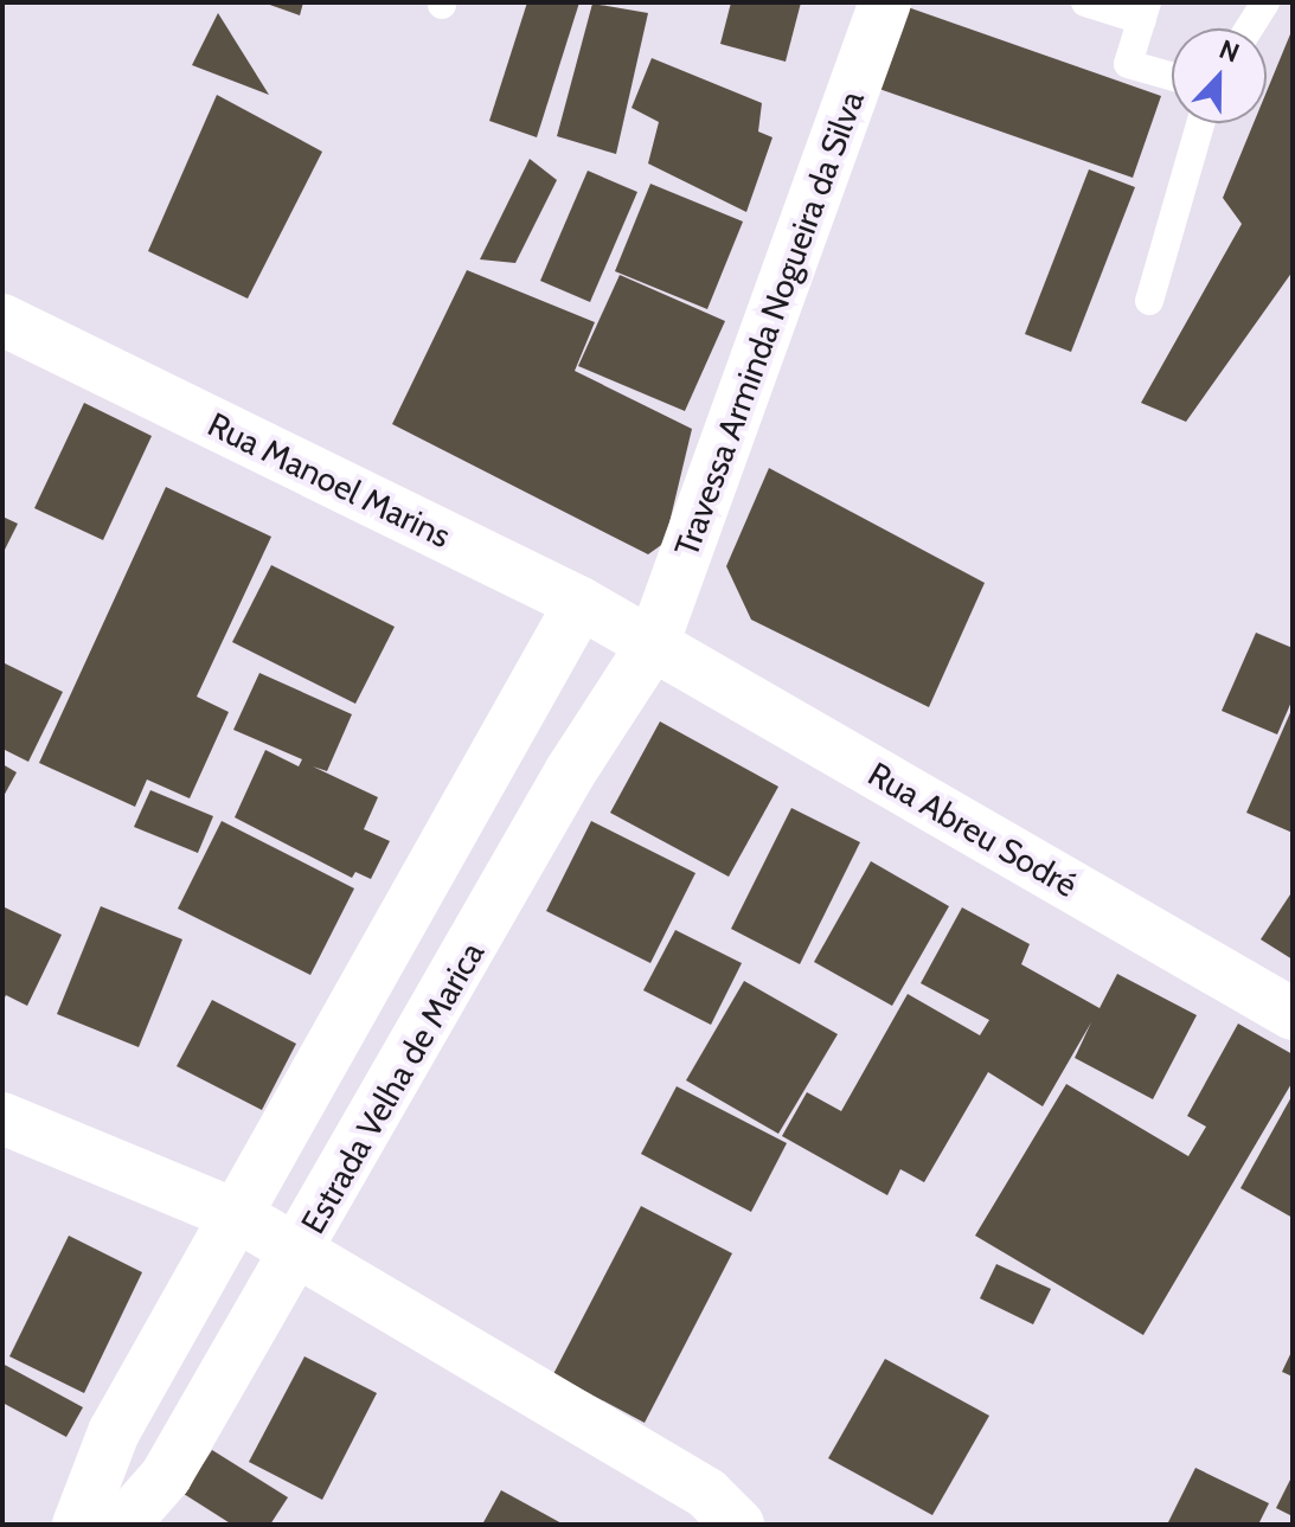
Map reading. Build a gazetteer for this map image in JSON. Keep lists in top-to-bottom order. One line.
{"streets":{"street":["Travessa Arminda Nogueira da Silva","Rua Manoel Marins","Rua Abreu Sodré","Estrada Velha de Marica"]},"crossings":[["Travessa Arminda Nogueira da Silva","Rua Manoel Marins"],["Travessa Arminda Nogueira da Silva","Rua Abreu Sodré"],["Travessa Arminda Nogueira da Silva","Estrada Velha de Marica"],["Rua Manoel Marins","Rua Abreu Sodré"],["Rua Manoel Marins","Estrada Velha de Marica"],["Rua Abreu Sodré","Estrada Velha de Marica"]],"north":"top"}
